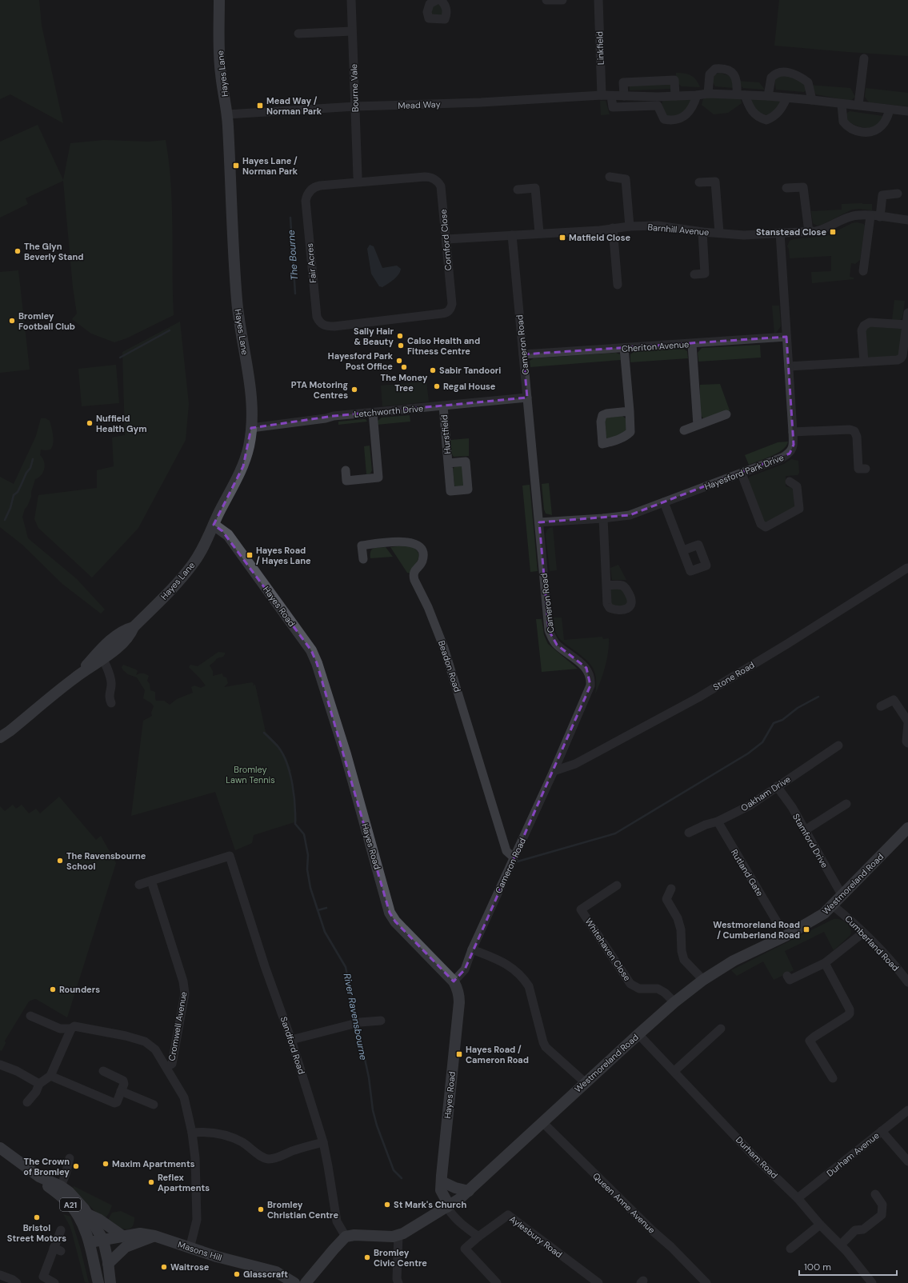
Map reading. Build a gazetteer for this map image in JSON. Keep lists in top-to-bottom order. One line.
{"streets":{"main road":["Hayes Lane","Hayes Road","Westmoreland Road","A21","Masons Hill"],"street":["Linkfield","Bourne Vale","Mead Way","Barnhill Avenue","Cornford Close","Fair Acres","Cameron Road","Cheriton Avenue","Letchworth Drive","Hurstfield","Hayesford Park Drive","Beadon Road","Stone Road","Oakham Drive","Stamford Drive","Rutland Gate","Cumberland Road","Whitehaven Close","Cromwell Avenue","Sandford Road","Durham Avenue","Durham Road","Queen Anne Avenue","Aylesbury Road"]},"crossings":[["Linkfield","Mead Way"],["Hayes Lane","Mead Way"],["Hayes Lane","Letchworth Drive"],["Hayes Lane","Hayes Road"],["Bourne Vale","Mead Way"],["Barnhill Avenue","Cornford Close"],["Barnhill Avenue","Cameron Road"],["Barnhill Avenue","Hayesford Park Drive"],["Cornford Close","Fair Acres"],["Cameron Road","Cheriton Avenue"],["Cameron Road","Letchworth Drive"],["Cameron Road","Hayesford Park Drive"],["Cameron Road","Hayes Road"],["Cameron Road","Beadon Road"],["Cameron Road","Stone Road"],["Cheriton Avenue","Hayesford Park Drive"],["Letchworth Drive","Hurstfield"],["Hayes Road","Westmoreland Road"],["Oakham Drive","Stamford Drive"],["Oakham Drive","Rutland Gate"],["Stamford Drive","Westmoreland Road"],["Westmoreland Road","Cumberland Road"],["Westmoreland Road","Whitehaven Close"],["Westmoreland Road","Sandford Road"],["Westmoreland Road","Durham Road"],["Westmoreland Road","Queen Anne Avenue"],["Cromwell Avenue","Sandford Road"],["Cromwell Avenue","Masons Hill"],["Durham Avenue","Durham Road"],["A21","Masons Hill"]],"water":["The Bourne","River Ravensbourne"],"parks":["Bromley Lawn Tennis"],"places":{"transit":["Mead Way / Norman Park","Hayes Lane / Norman Park","Stanstead Close","Matfield Close","Hayes Road / Hayes Lane","Westmoreland Road / Cumberland Road","Hayes Road / Cameron Road"],"other":["The Glyn Beverly Stand","Bromley Football Club","Sally Hair & Beauty","Calso Health and Fitness Centre","Hayesford Park Post Office","The Money Tree","Sabir Tandoori","Regal House","PTA Motoring Centres","Nuffield Health Gym","The Ravensbourne School","Rounders","Maxim Apartments","The Crown of Bromley","Reflex Apartments","St Mark's Church","Bromley Christian Centre","Bristol Street Motors","Bromley Civic Centre","Waitrose","Glasscraft"]},"scale_bar":"100 m"}
